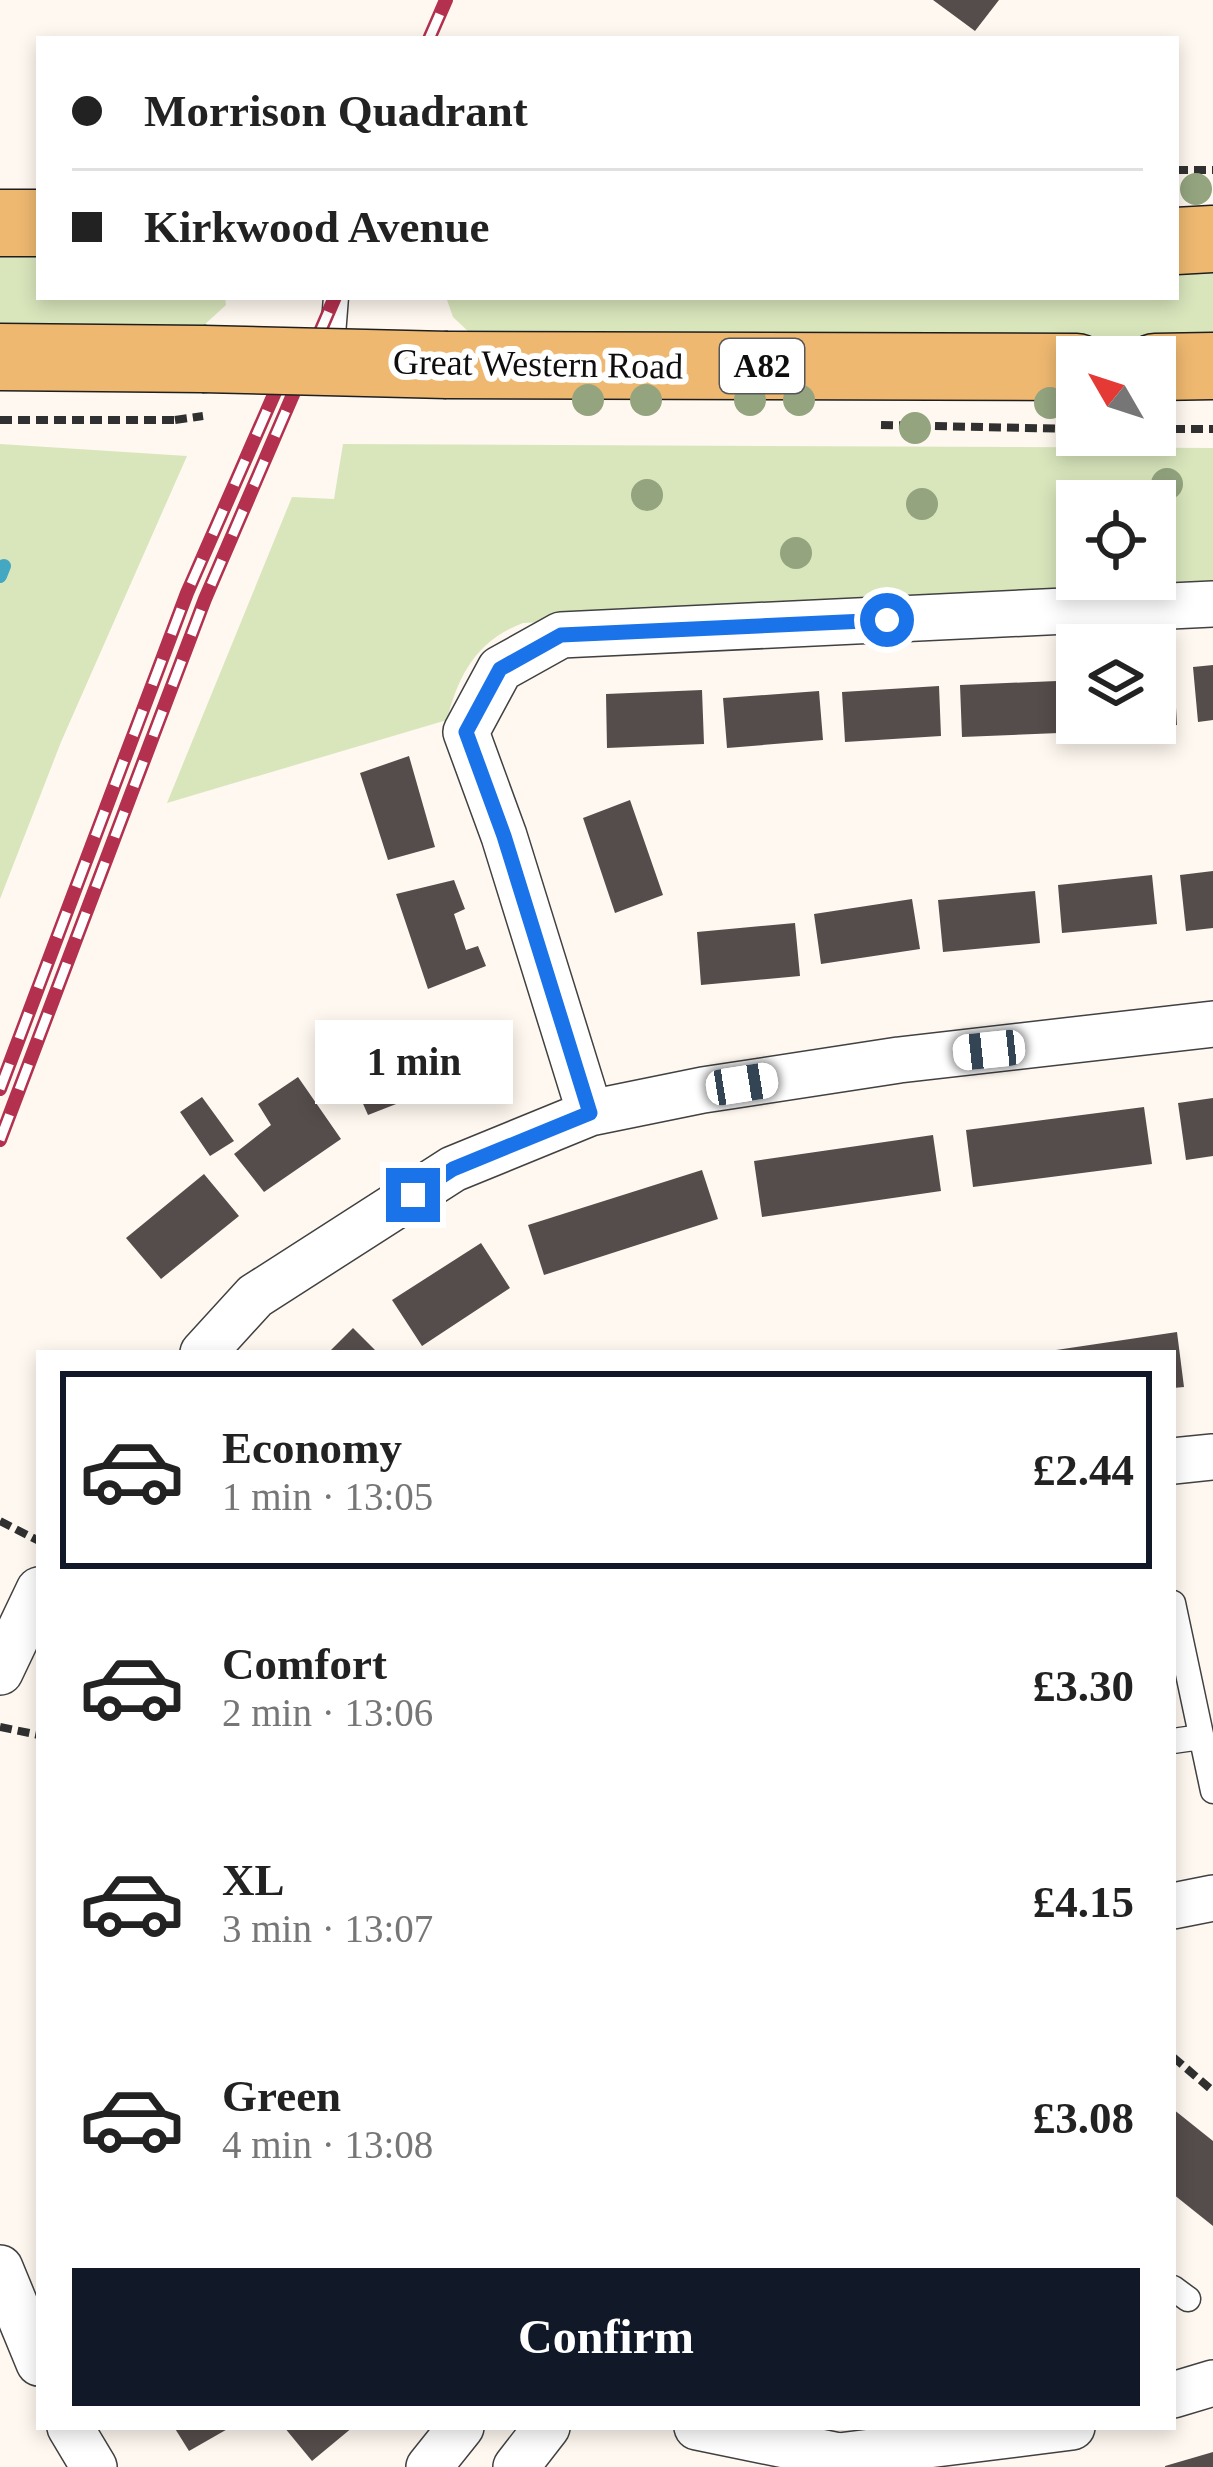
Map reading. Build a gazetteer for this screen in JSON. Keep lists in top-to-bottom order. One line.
{"streets":{"main road":["Great Western Road","A82"]},"north":"top left","page":{"banner":["Morrison Quadrant","Kirkwood Avenue"],"bubble":"1 min","list":[{"name":"Economy","note":"1 min · 13:05","value":"£2.44"},{"name":"Comfort","note":"2 min · 13:06","value":"£3.30"},{"name":"XL","note":"3 min · 13:07","value":"£4.15"},{"name":"Green","note":"4 min · 13:08","value":"£3.08"}],"buttons":"Confirm"}}
